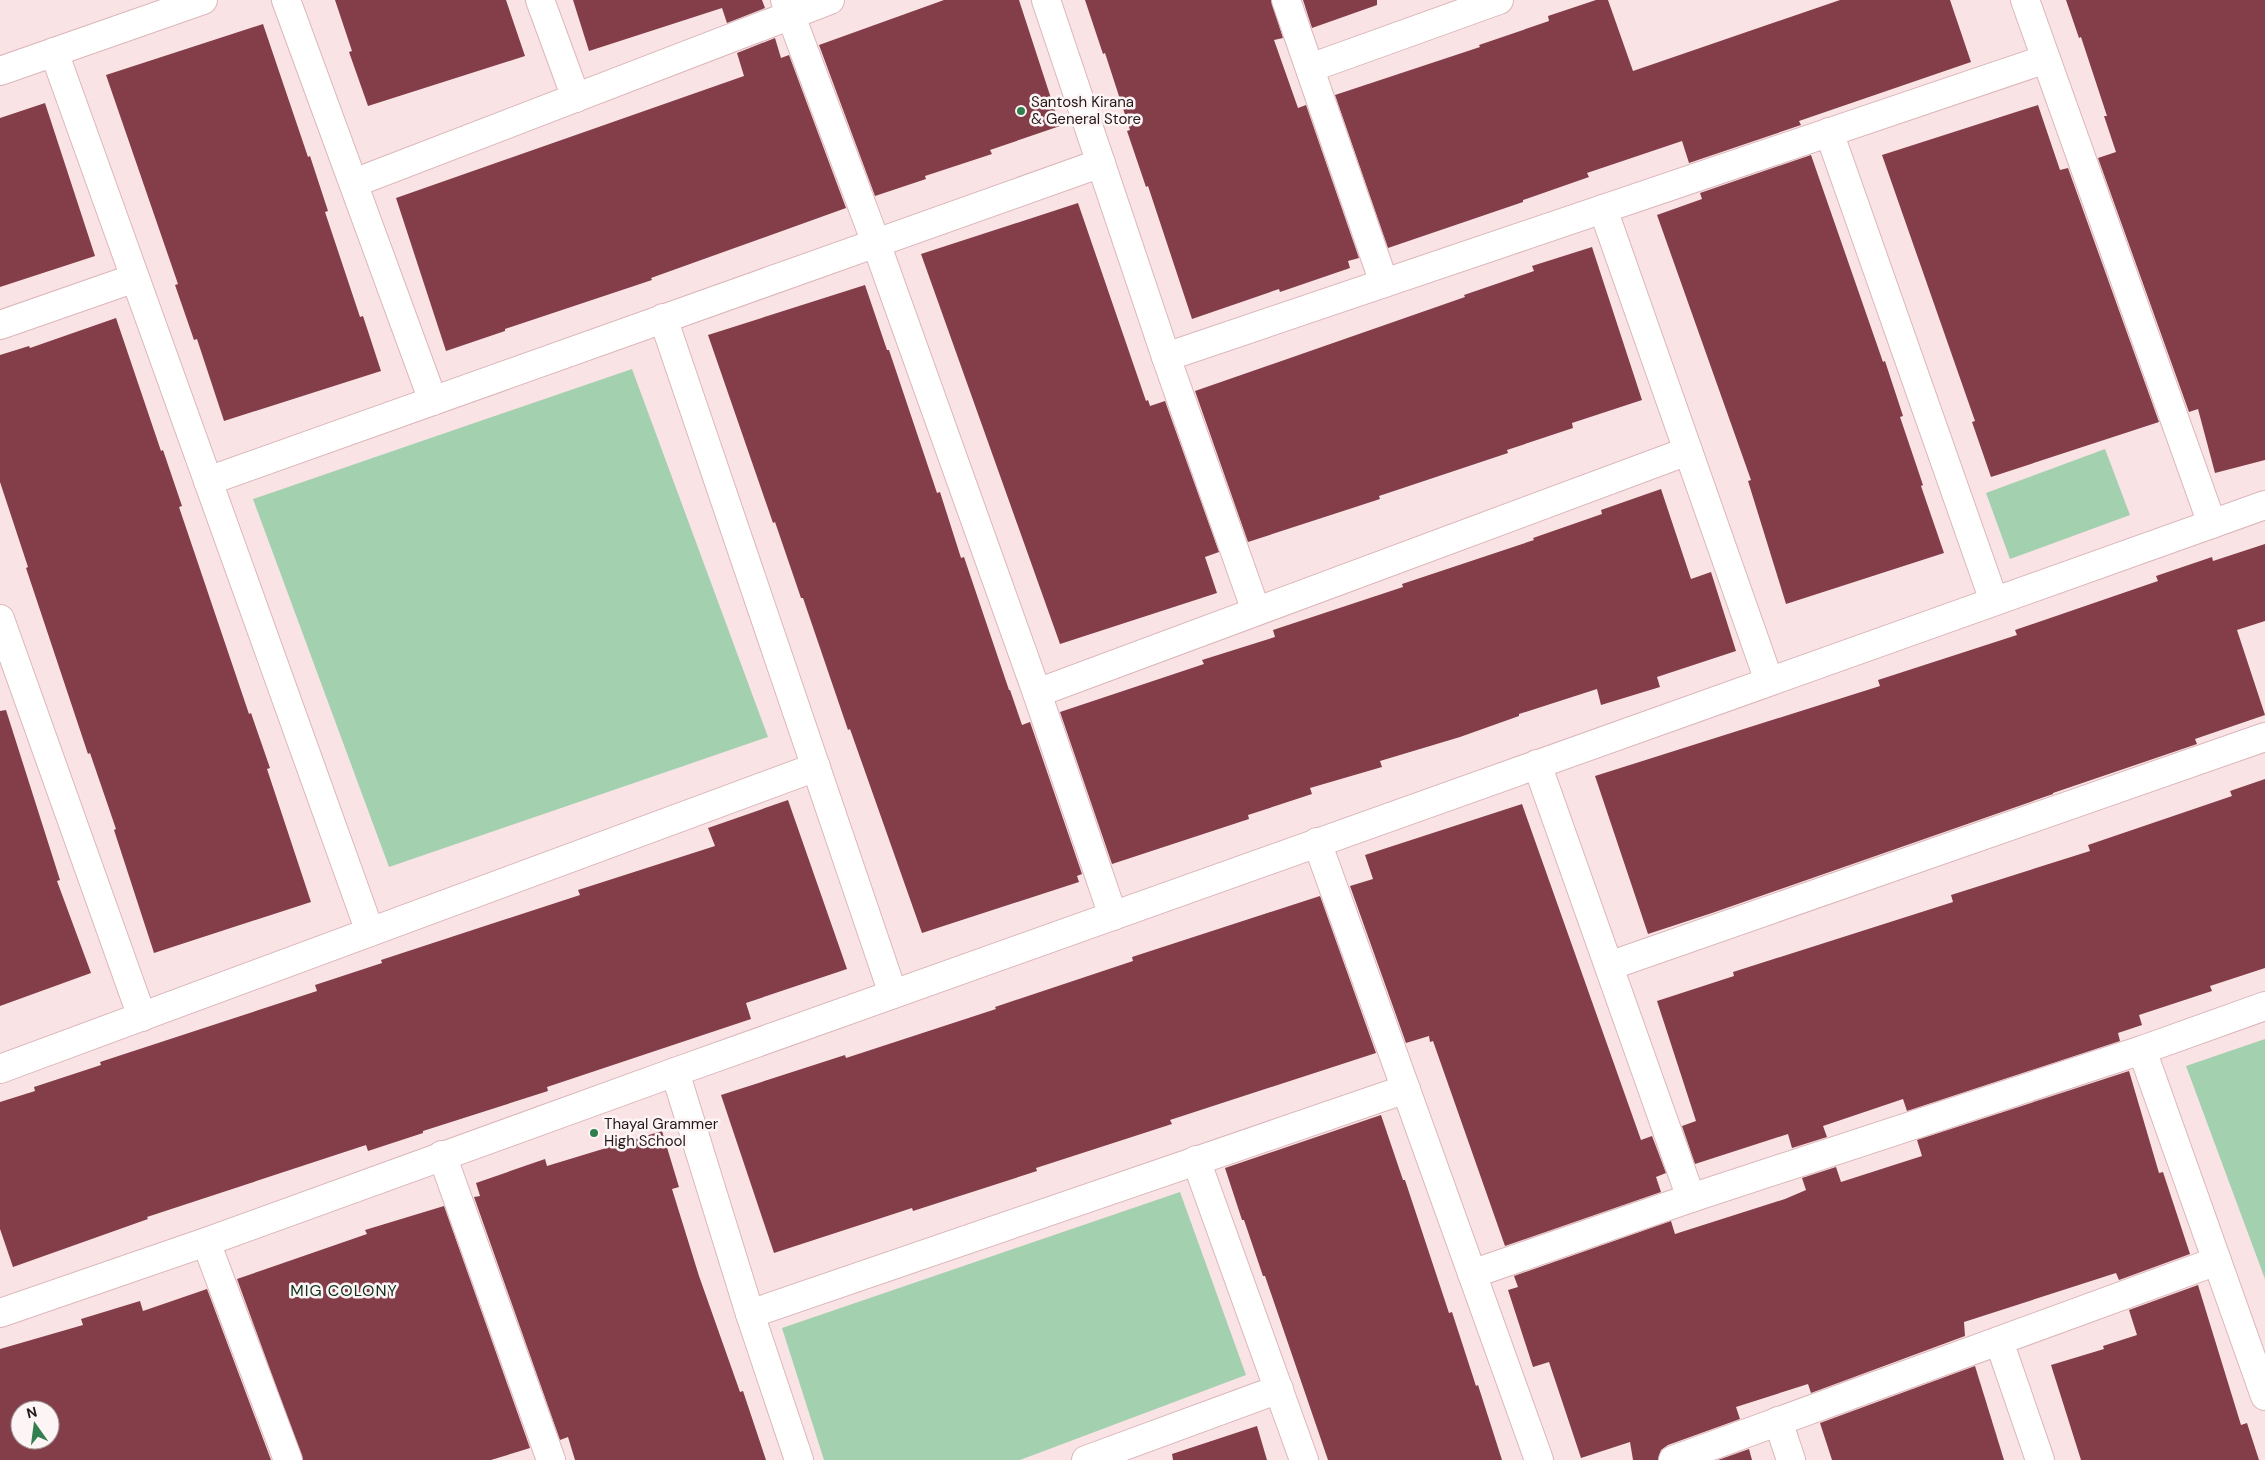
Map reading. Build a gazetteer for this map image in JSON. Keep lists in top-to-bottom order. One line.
{"districts":["MIG COLONY"],"places":["Santosh Kirana & General Store","Thayal Grammer High School"],"north":"top"}
